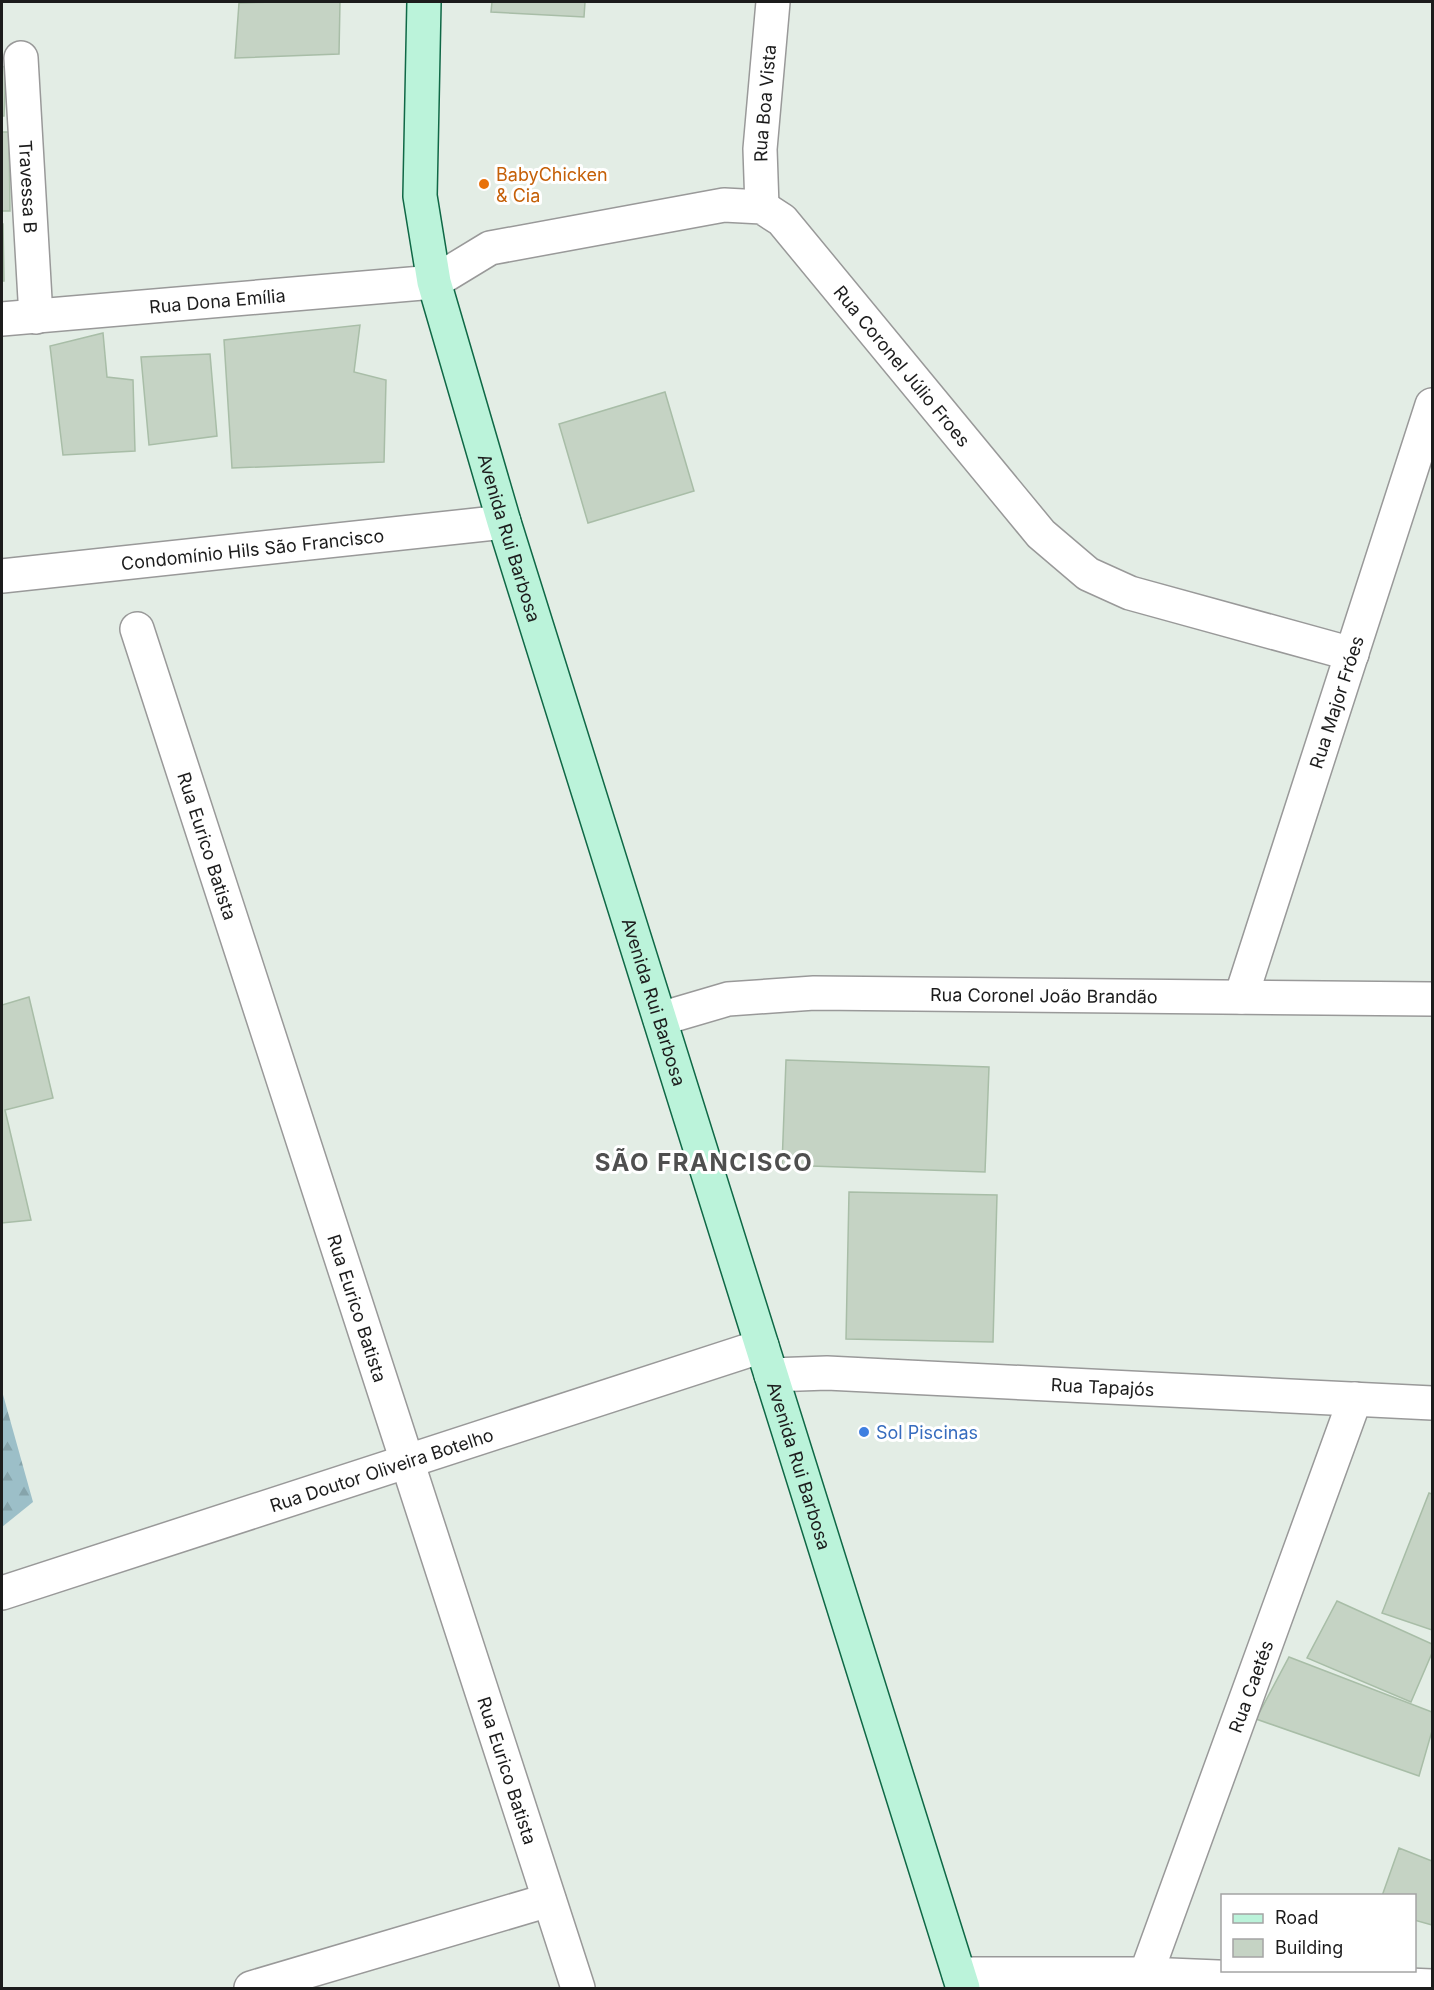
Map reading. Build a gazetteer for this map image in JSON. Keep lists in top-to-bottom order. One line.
{"streets":{"main road":["Avenida Rui Barbosa"],"street":["Rua Boa Vista","Travessa B","Rua Dona Emília","Rua Coronel Júlio Froes","Condomínio Hils São Francisco","Rua Major Fróes","Rua Eurico Batista","Rua Coronel João Brandão","Rua Tapajós","Rua Doutor Oliveira Botelho","Rua Caetés"]},"crossings":[["Rua Boa Vista","Rua Coronel Júlio Froes"],["Travessa B","Rua Dona Emília"],["Rua Dona Emília","Avenida Rui Barbosa"],["Rua Coronel Júlio Froes","Rua Major Fróes"],["Avenida Rui Barbosa","Condomínio Hils São Francisco"],["Avenida Rui Barbosa","Rua Coronel João Brandão"],["Avenida Rui Barbosa","Rua Tapajós"],["Avenida Rui Barbosa","Rua Doutor Oliveira Botelho"],["Rua Major Fróes","Rua Coronel João Brandão"],["Rua Eurico Batista","Rua Doutor Oliveira Botelho"],["Rua Tapajós","Rua Doutor Oliveira Botelho"],["Rua Tapajós","Rua Caetés"]],"districts":["SÃO FRANCISCO"],"places":["BabyChicken & Cia","Sol Piscinas"],"legend":["Road","Building"]}
